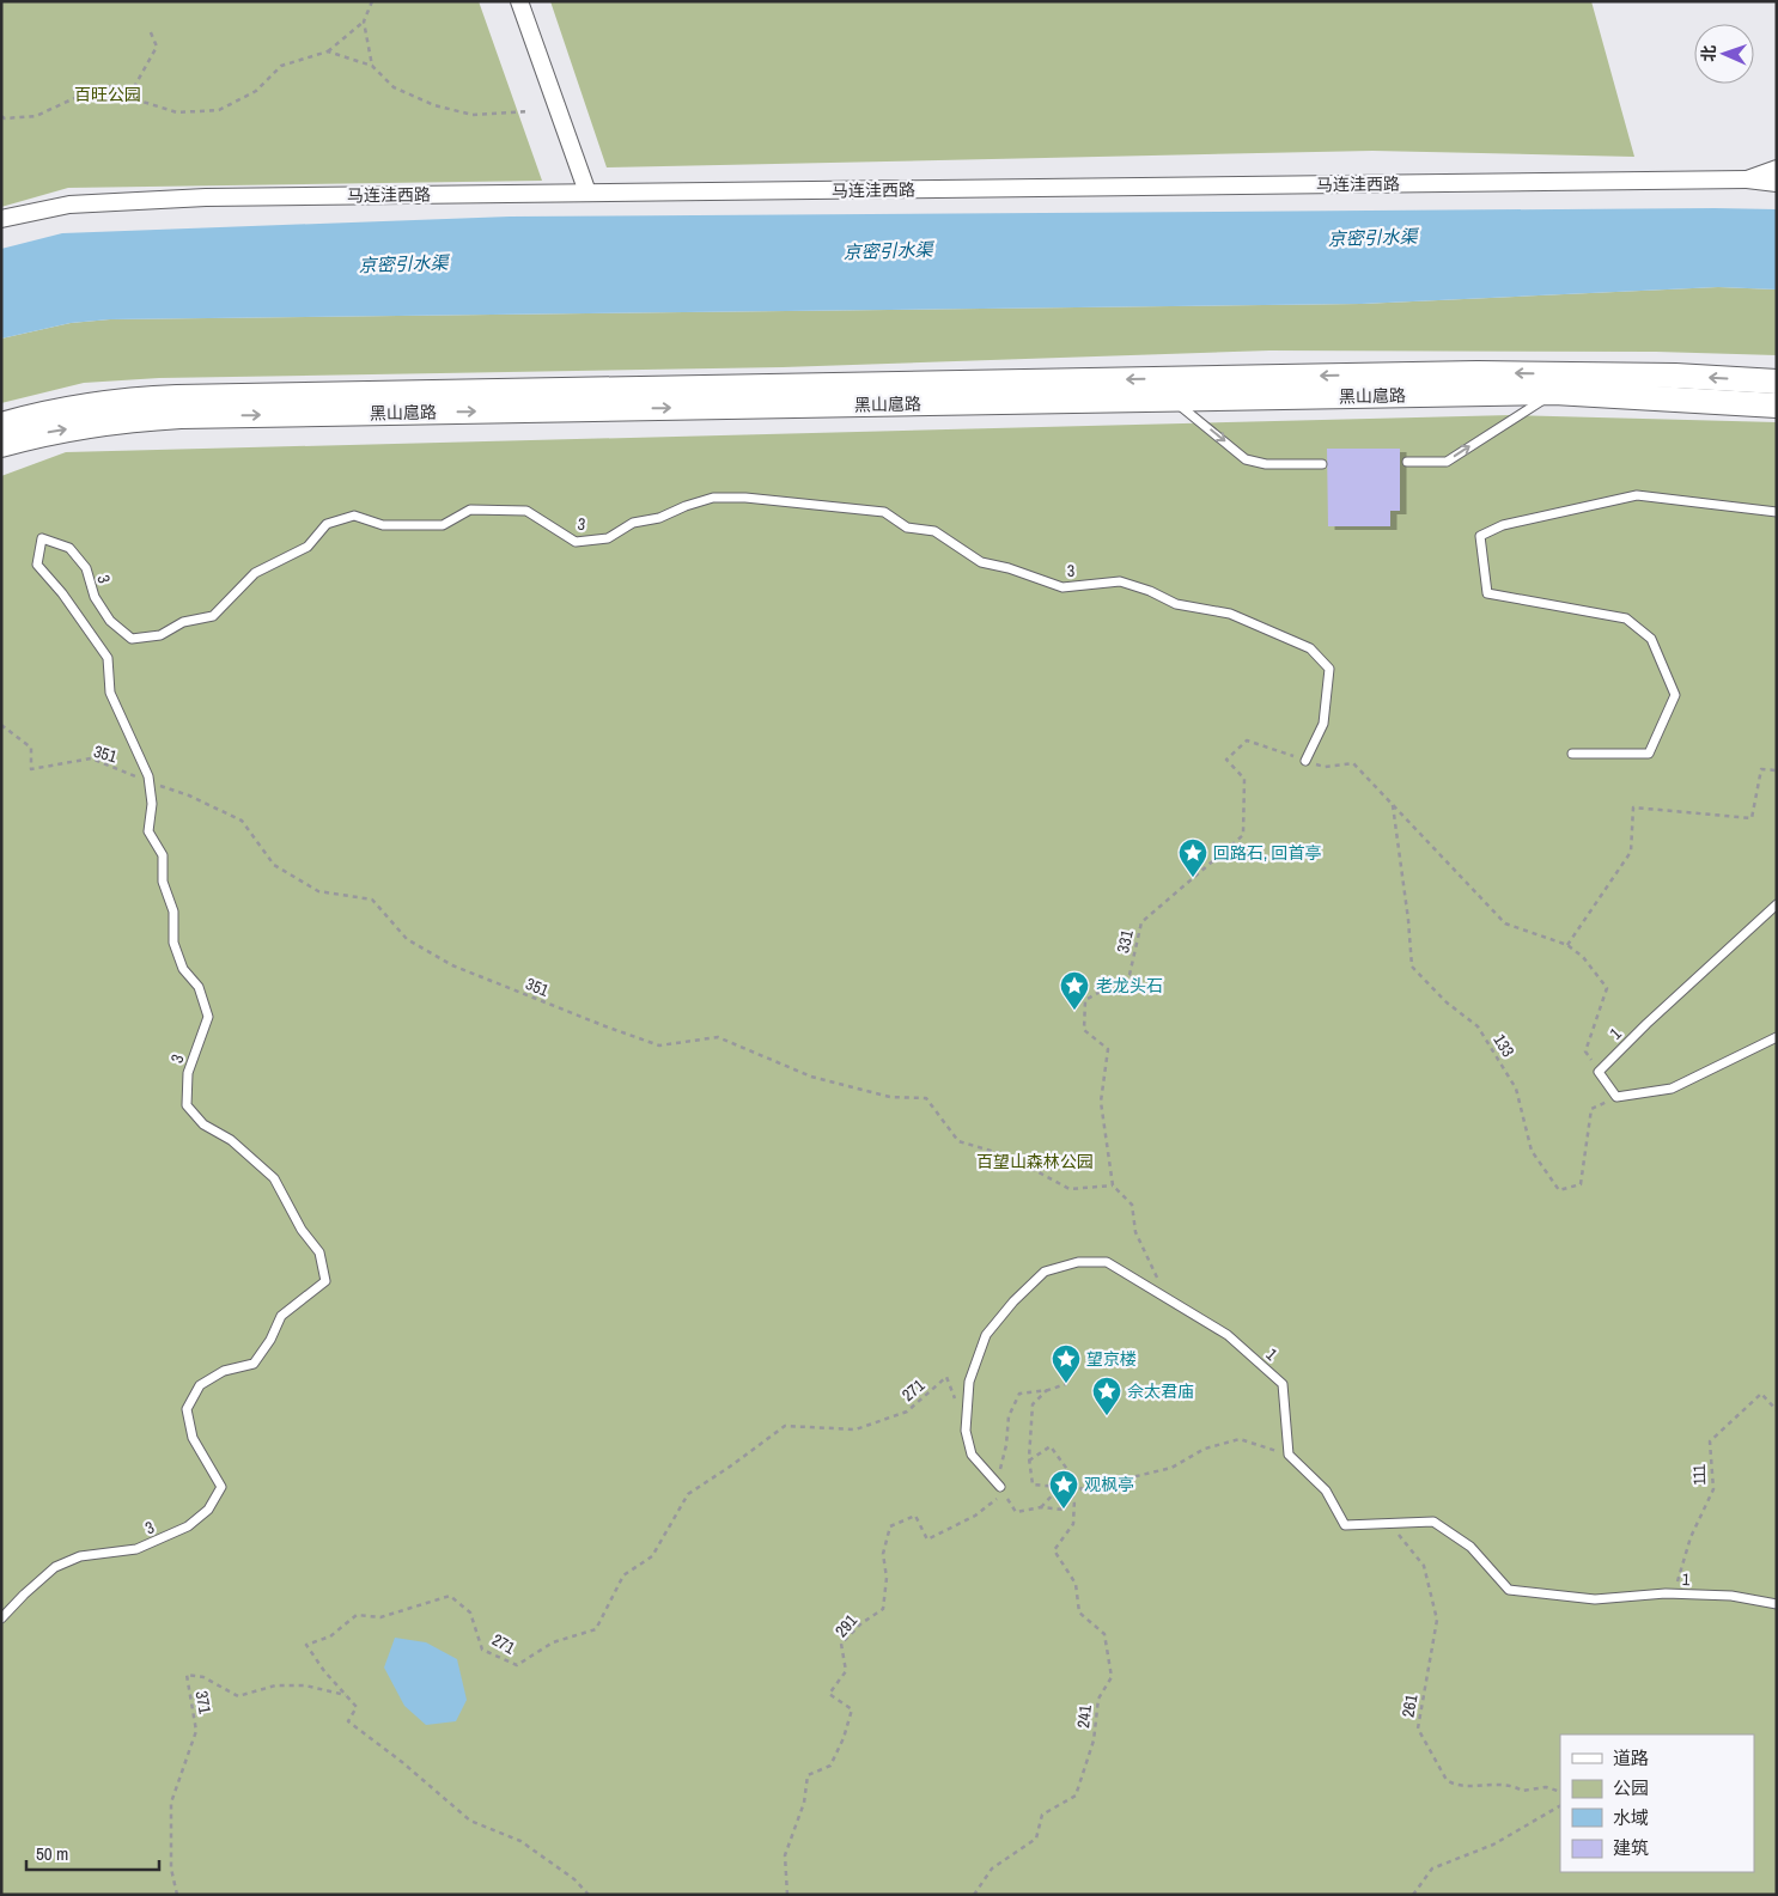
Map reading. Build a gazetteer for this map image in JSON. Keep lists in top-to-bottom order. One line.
{"streets":{"main road":["黑山扈路"],"street":["马连洼西路"],"lane":["3","1"],"path":["351","331","133","271","111","291","371","261","241"]},"crossings":[["3","351"],["3","331"],["351","331"],["1","111"],["1","291"],["1","261"],["271","371"]],"water":["京密引水渠"],"parks":["百旺公园","百望山森林公园"],"places":{"place":["回路石, 回首亭","老龙头石","望京楼","佘太君庙","观枫亭"]},"legend":["道路","公园","水域","建筑"],"scale_bar":"50 m","north":"left"}
